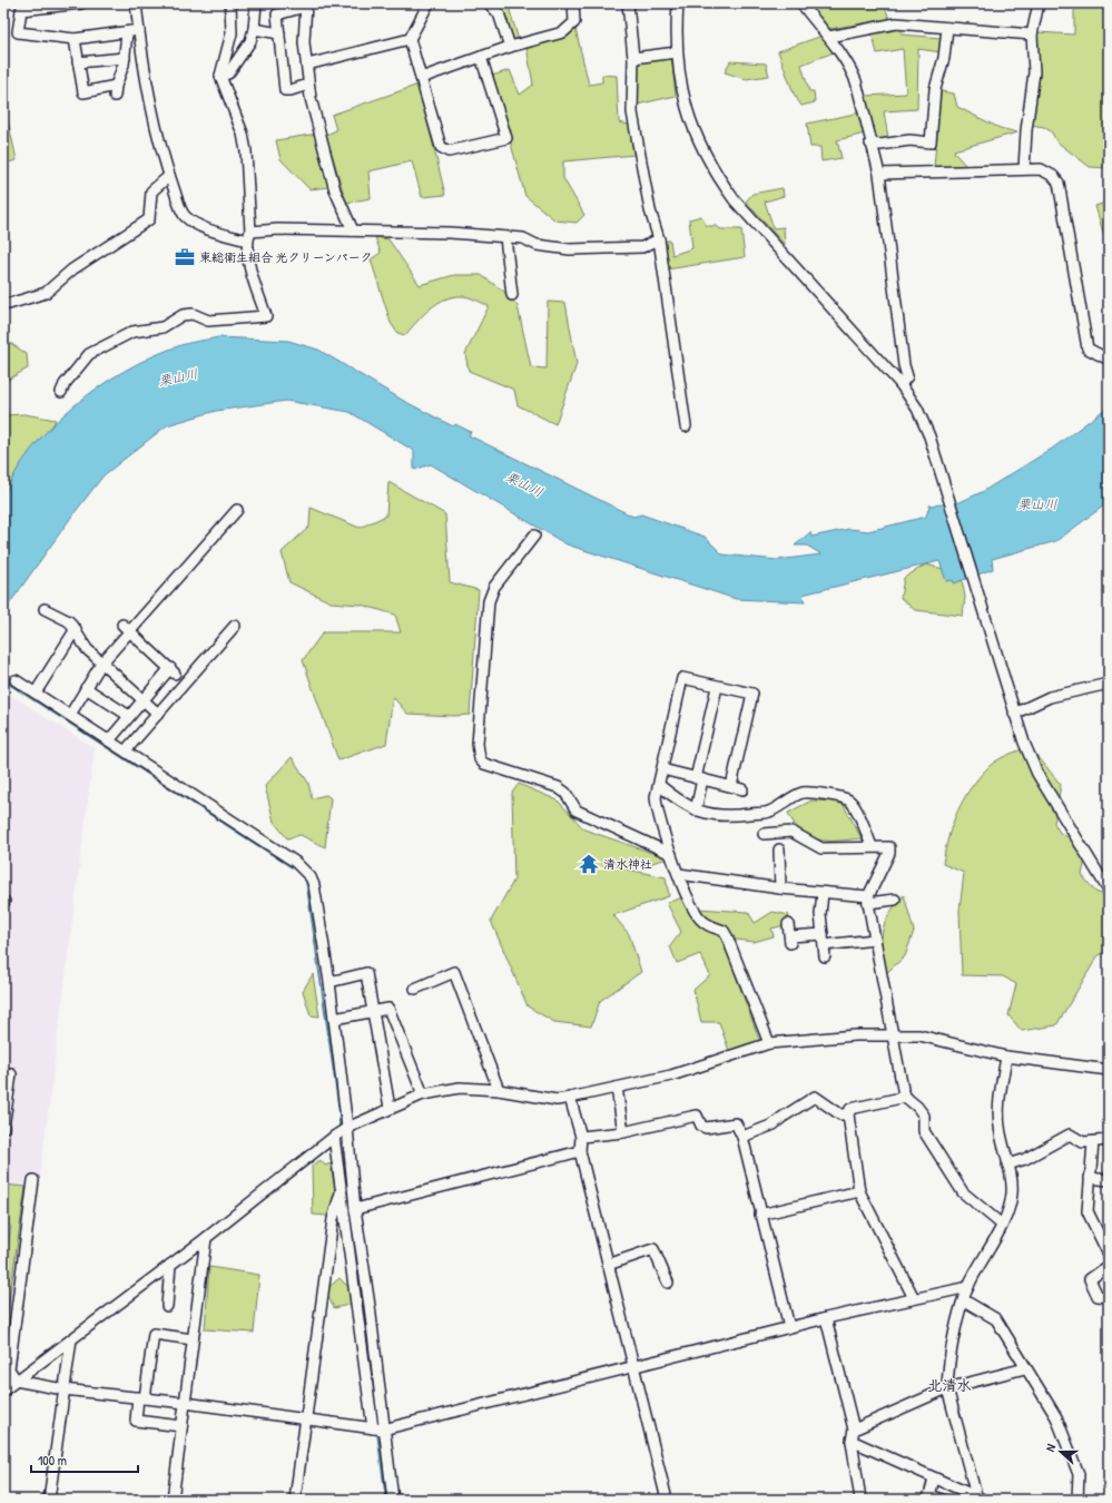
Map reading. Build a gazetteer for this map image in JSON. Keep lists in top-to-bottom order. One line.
{"districts":["北清水"],"water":["栗山川"],"places":{"office":["東総衛生組合 光クリーンパーク"],"temple":["清水神社"]},"scale_bar":"100 m","north":"left"}
